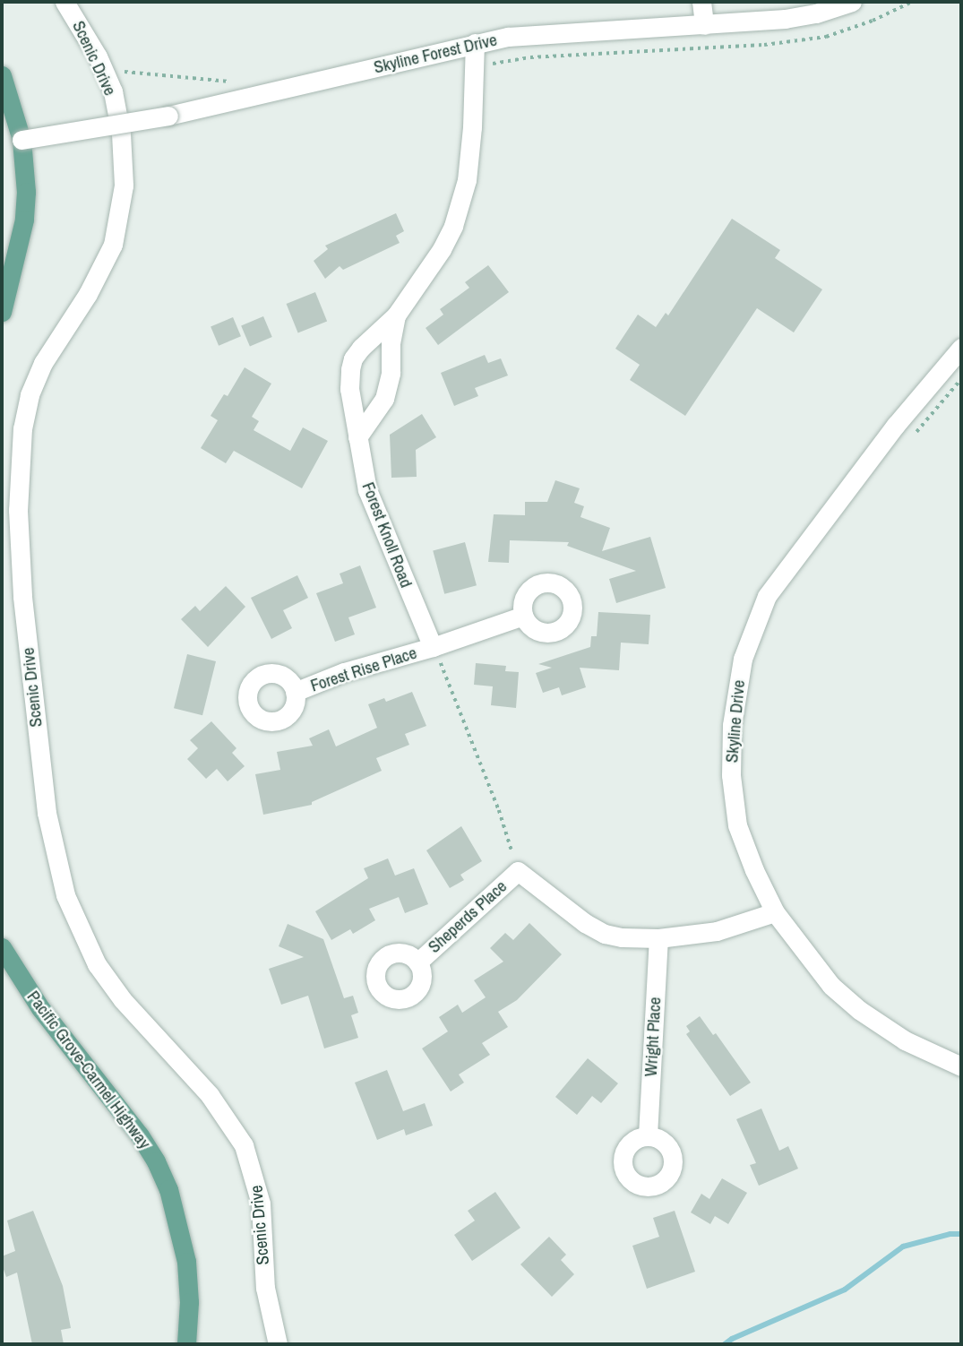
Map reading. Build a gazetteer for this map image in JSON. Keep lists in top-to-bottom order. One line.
{"streets":{"main road":["Pacific Grove-Carmel Highway"],"street":["Skyline Forest Drive","Scenic Drive","Forest Knoll Road","Forest Rise Place","Skyline Drive","Sheperds Place","Wright Place"]},"crossings":[["Skyline Forest Drive","Forest Knoll Road"],["Forest Knoll Road","Forest Rise Place"]]}
